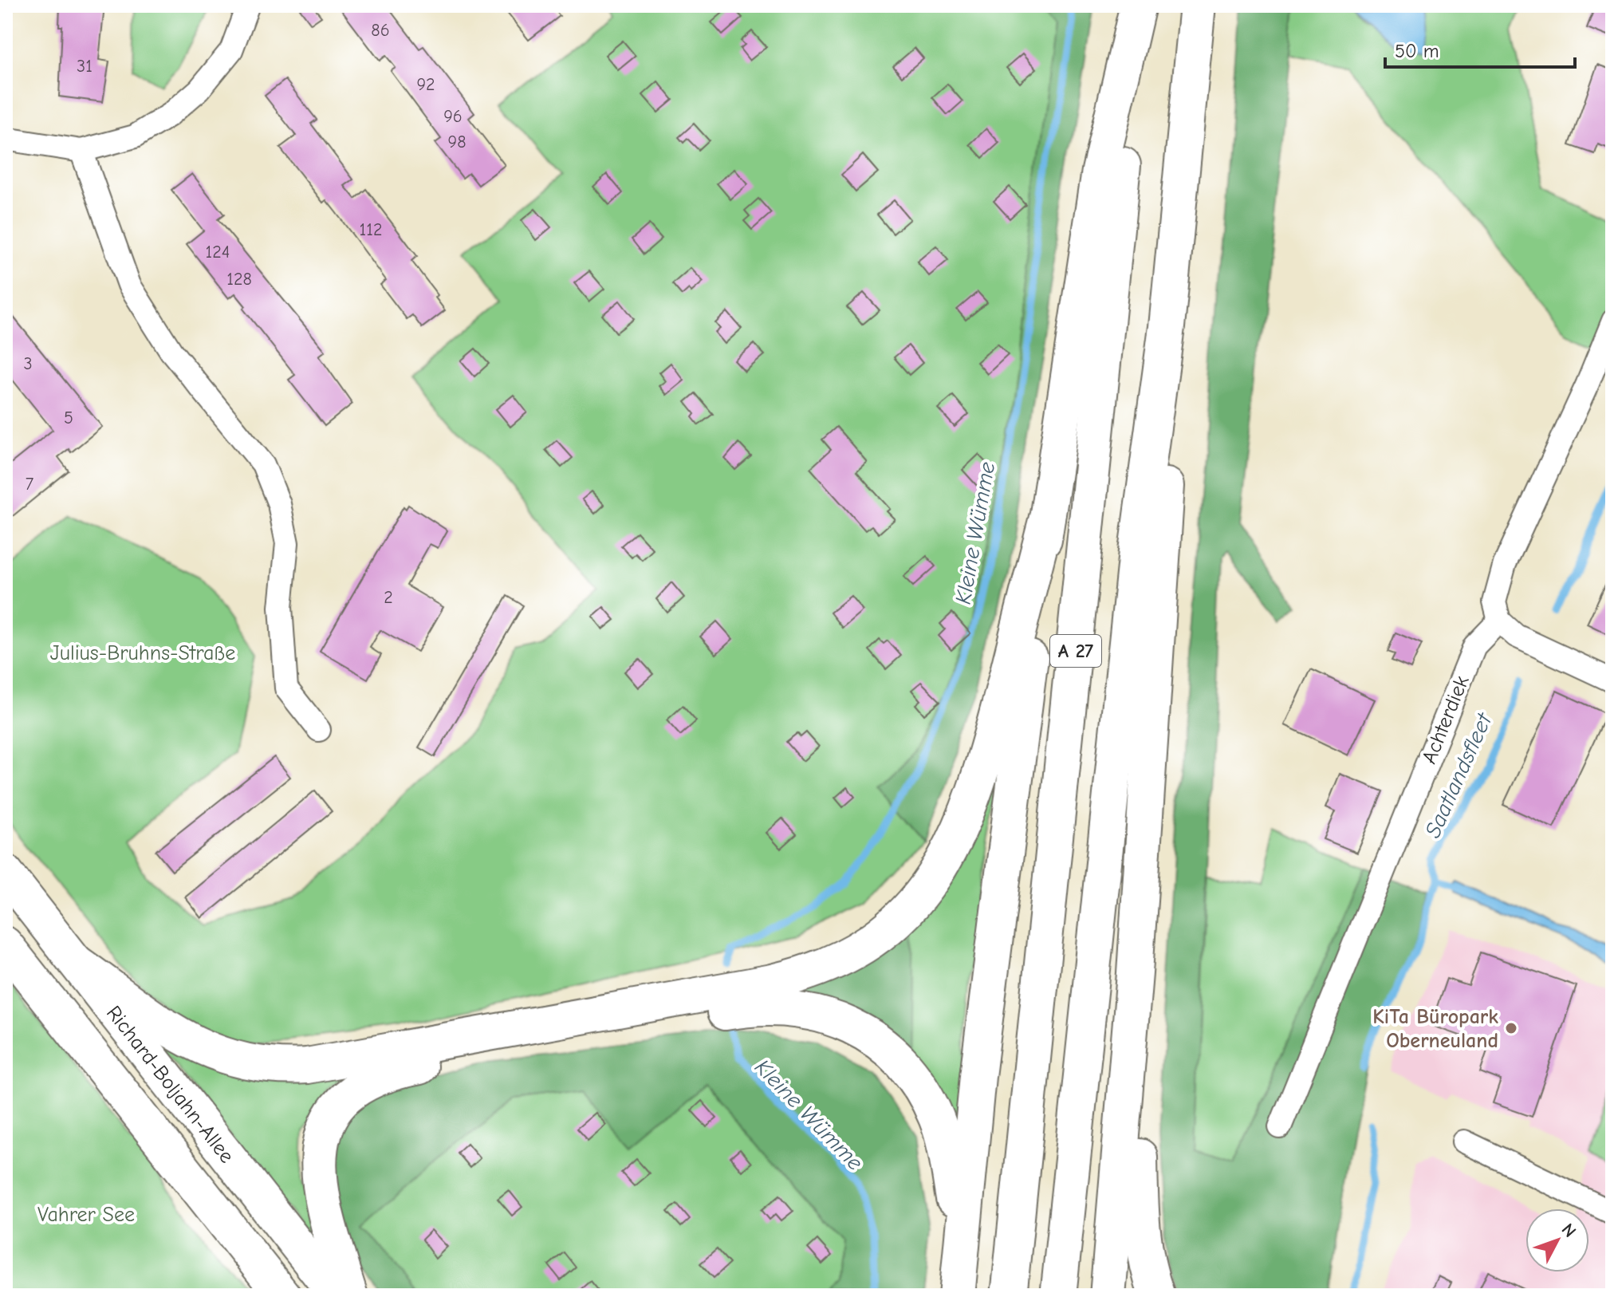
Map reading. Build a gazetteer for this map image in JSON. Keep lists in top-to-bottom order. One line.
{"streets":{"main road":["A 27","Richard-Boljahn-Allee"],"street":["Achterdiek"]},"water":["Kleine Wümme","Saatlandsfleet"],"parks":["Julius-Bruhns-Straße","Vahrer See"],"places":["KiTa Büropark Oberneuland"],"house_numbers":["86","31","92","96","98","112","124","128","3","5","7","2"],"scale_bar":"50 m","north":"top right"}
